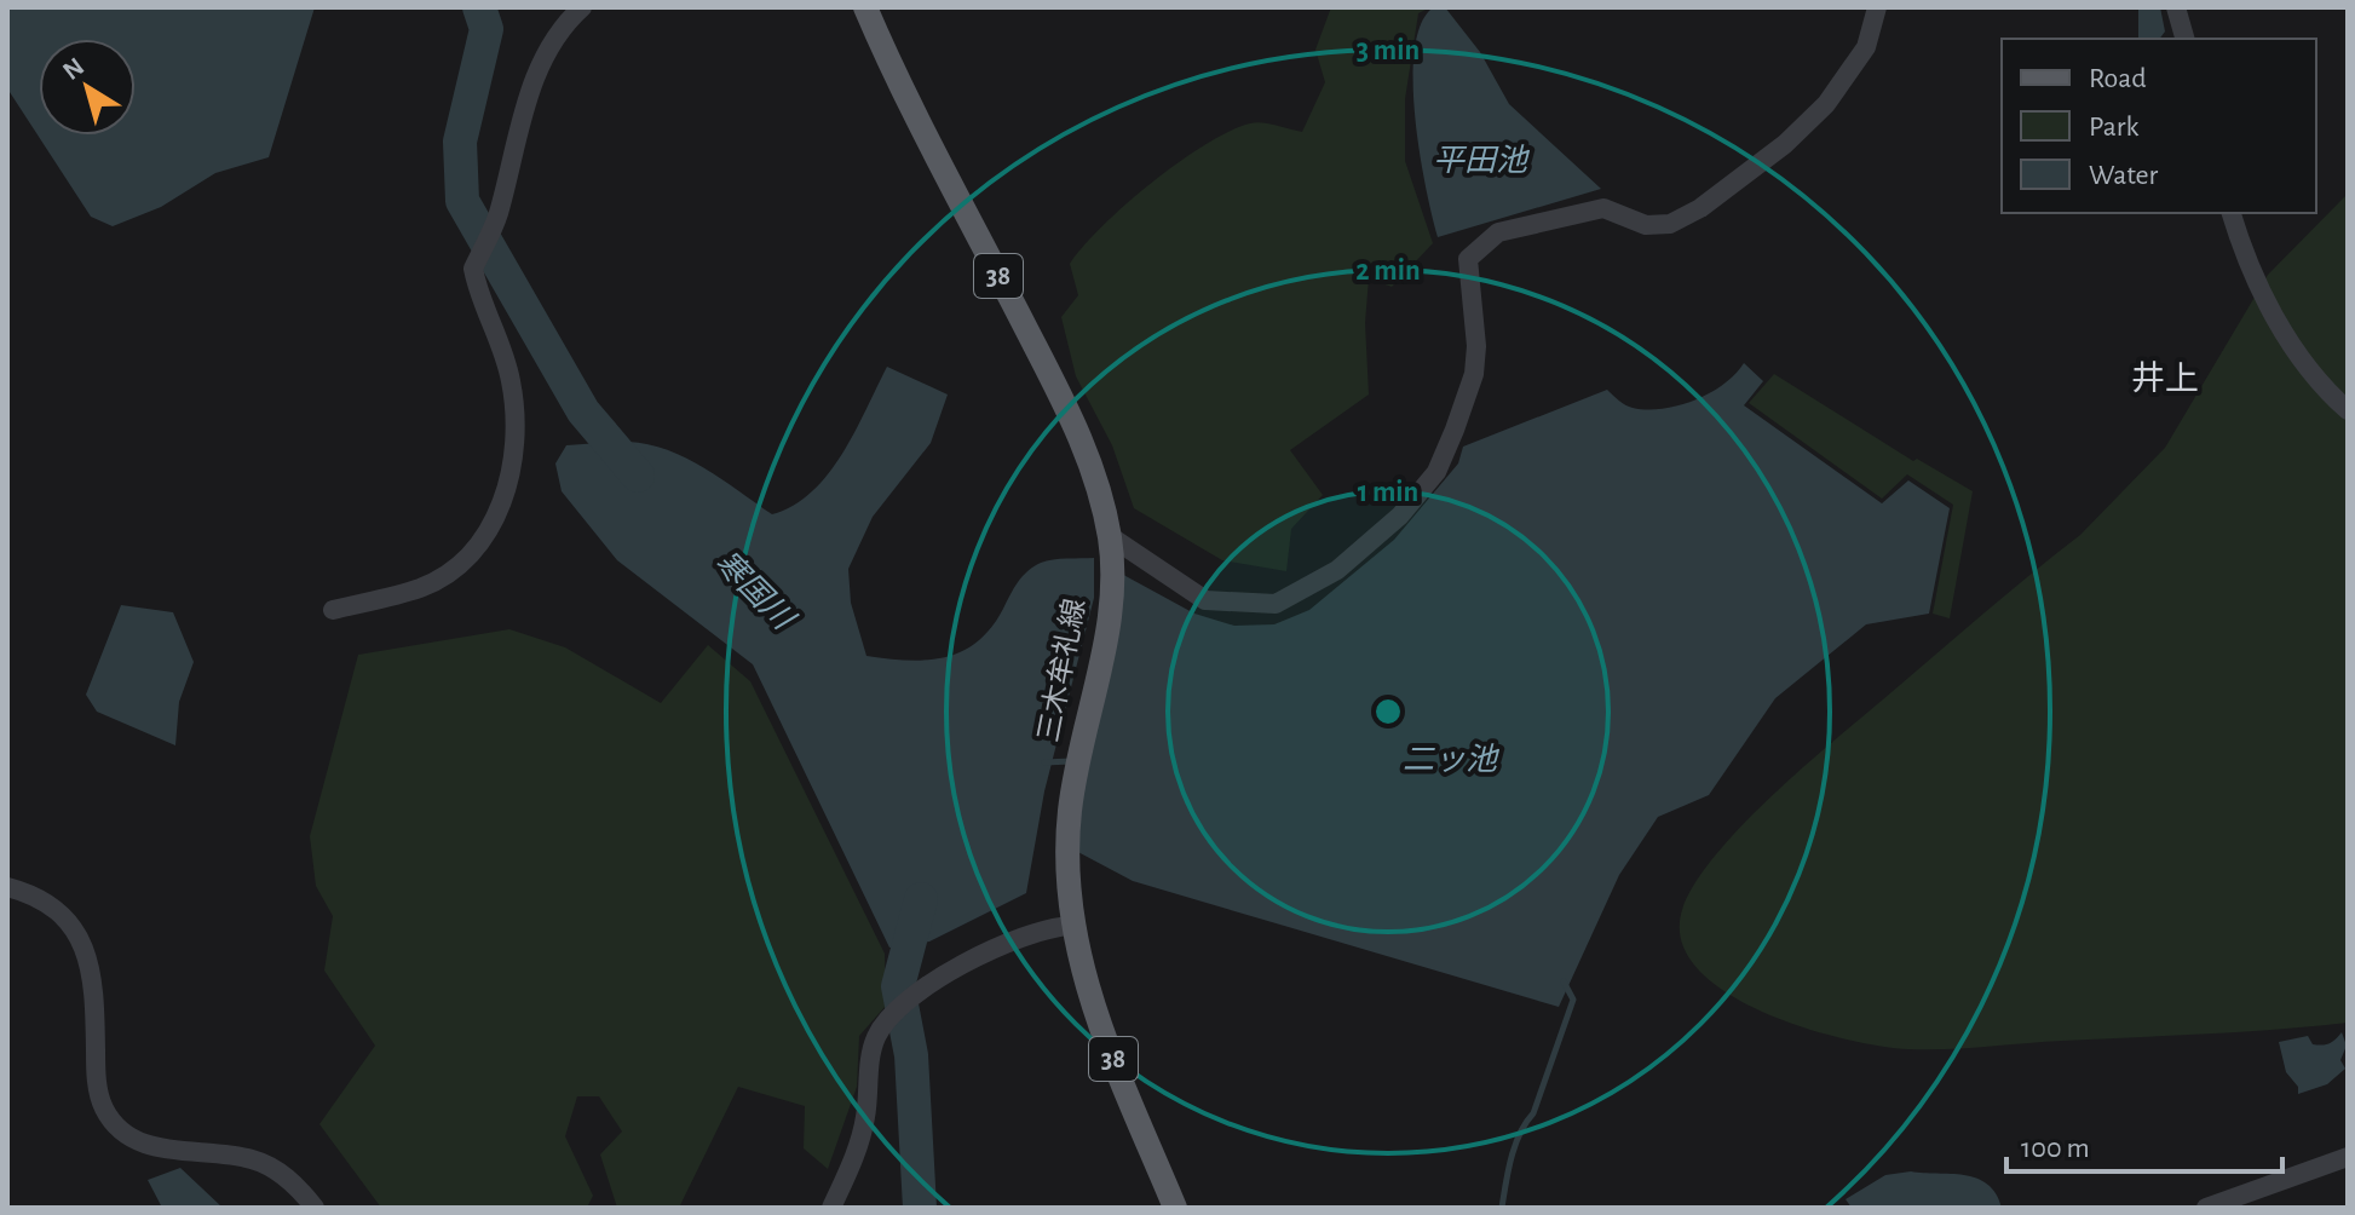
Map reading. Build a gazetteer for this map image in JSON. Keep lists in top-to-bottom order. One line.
{"streets":{"main road":["38","三木牟礼線"]},"districts":["井上"],"water":["平田池","寒国川","二ッ池"],"legend":["Road","Park","Water"],"scale_bar":"100 m","north":"top left","rings":["3 min","2 min","1 min"]}
